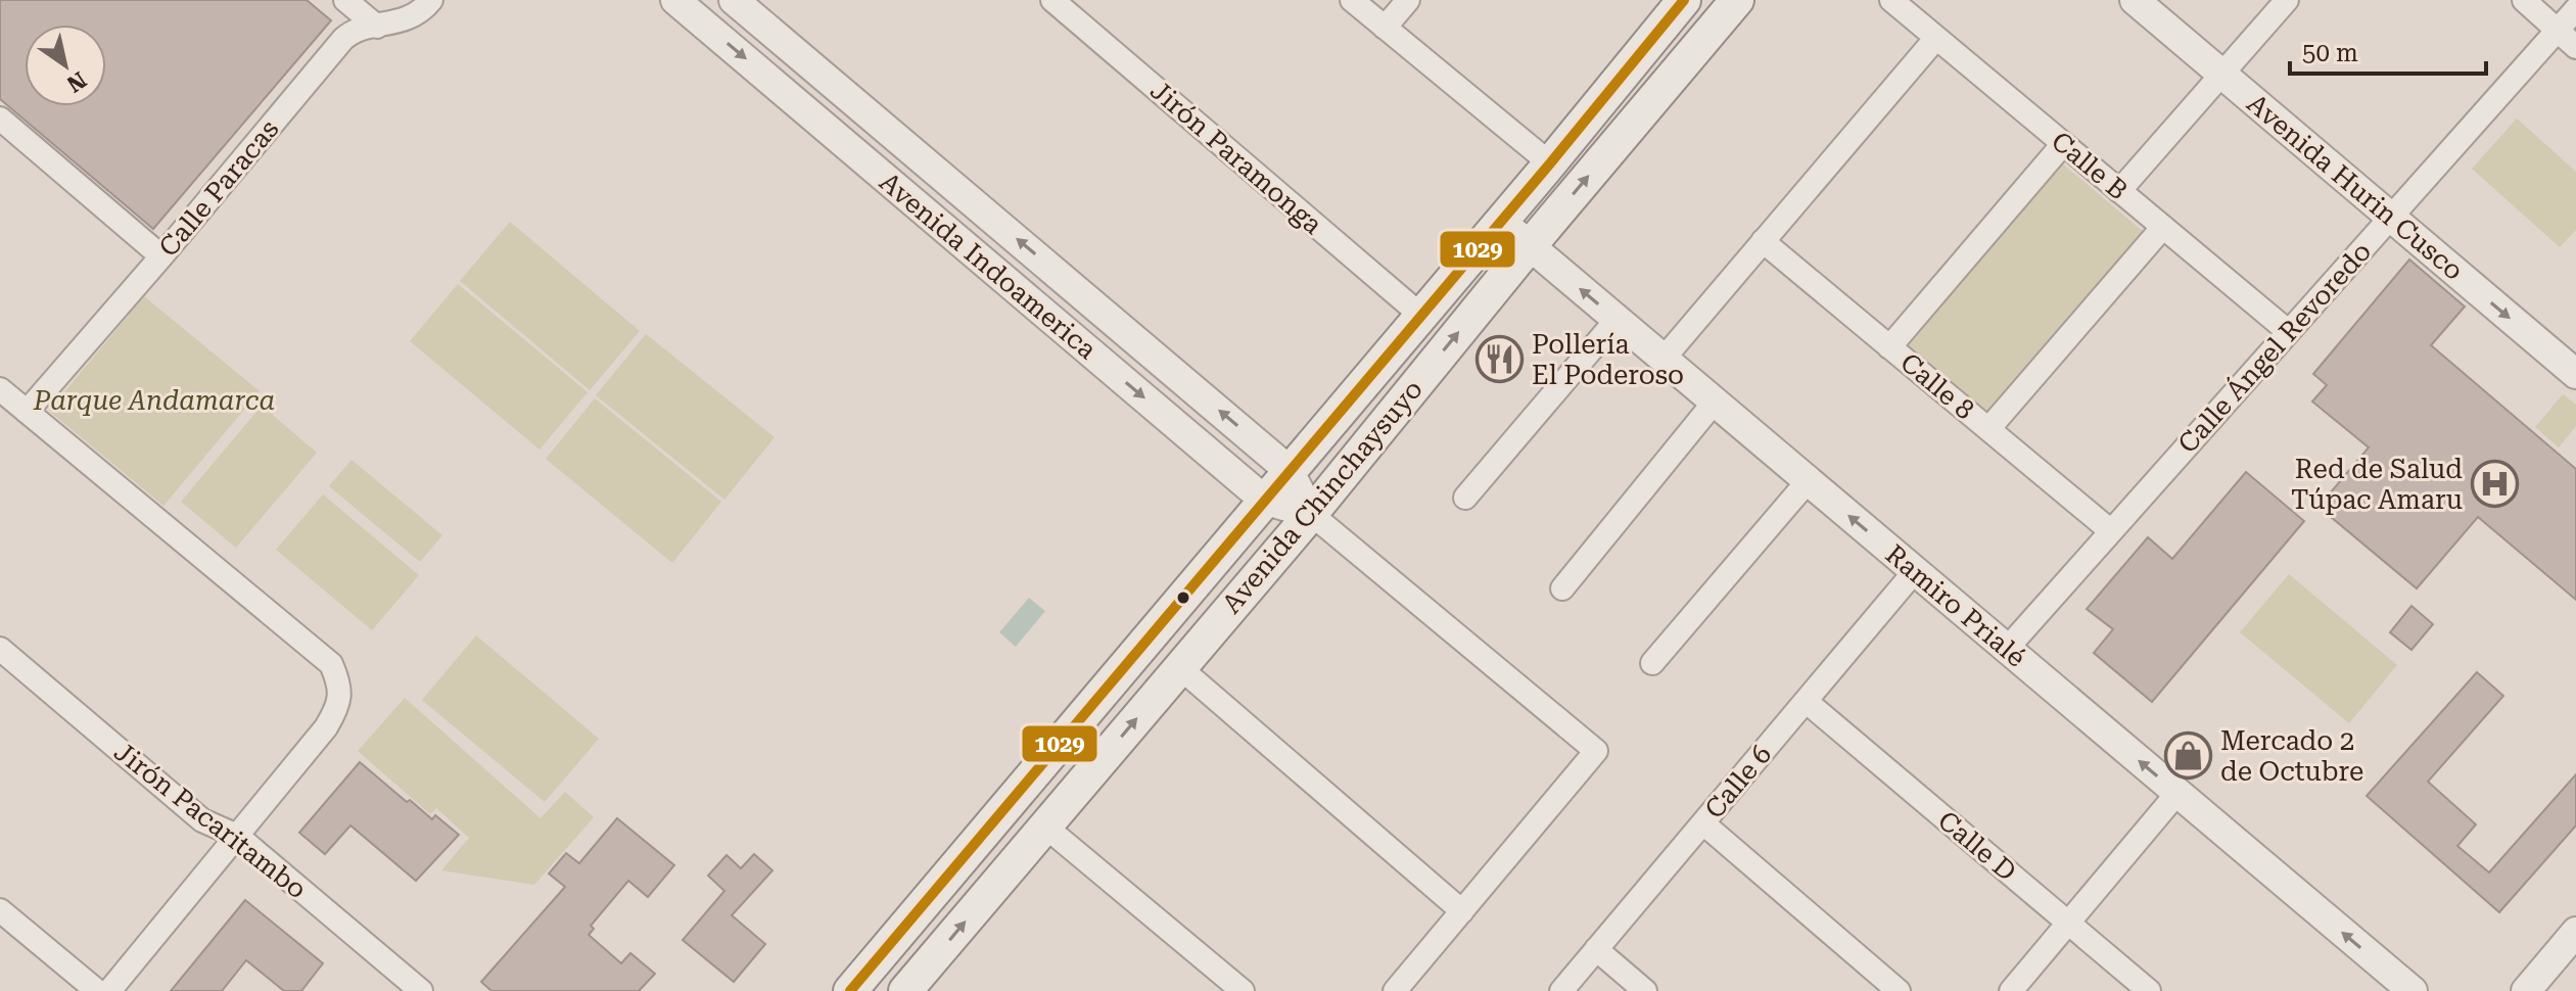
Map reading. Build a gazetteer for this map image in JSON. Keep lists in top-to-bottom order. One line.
{"streets":{"main road":["Avenida Chinchaysuyo"],"street":["Jirón Paramonga","Calle B","Avenida Hurin Cusco","Calle Paracas","Avenida Indoamerica","Calle Ángel Revoredo","Calle 8","Ramiro Prialé","Calle 6","Jirón Pacaritambo","Calle D"]},"crossings":[["Jirón Paramonga","Avenida Chinchaysuyo"],["Calle B","Calle Ángel Revoredo"],["Avenida Hurin Cusco","Calle Ángel Revoredo"],["Avenida Indoamerica","Avenida Chinchaysuyo"],["Calle Ángel Revoredo","Calle 8"],["Calle Ángel Revoredo","Ramiro Prialé"],["Avenida Chinchaysuyo","Ramiro Prialé"],["Ramiro Prialé","Calle 6"],["Calle 6","Calle D"]],"one_way":["Avenida Hurin Cusco","Ramiro Prialé"],"parks":["Parque Andamarca"],"places":{"restaurant":["Pollería El Poderoso"],"hospital":["Red de Salud Túpac Amaru"],"shop":["Mercado 2 de Octubre"]},"lines":["transit line 1029"],"scale_bar":"50 m","north":"bottom right"}
